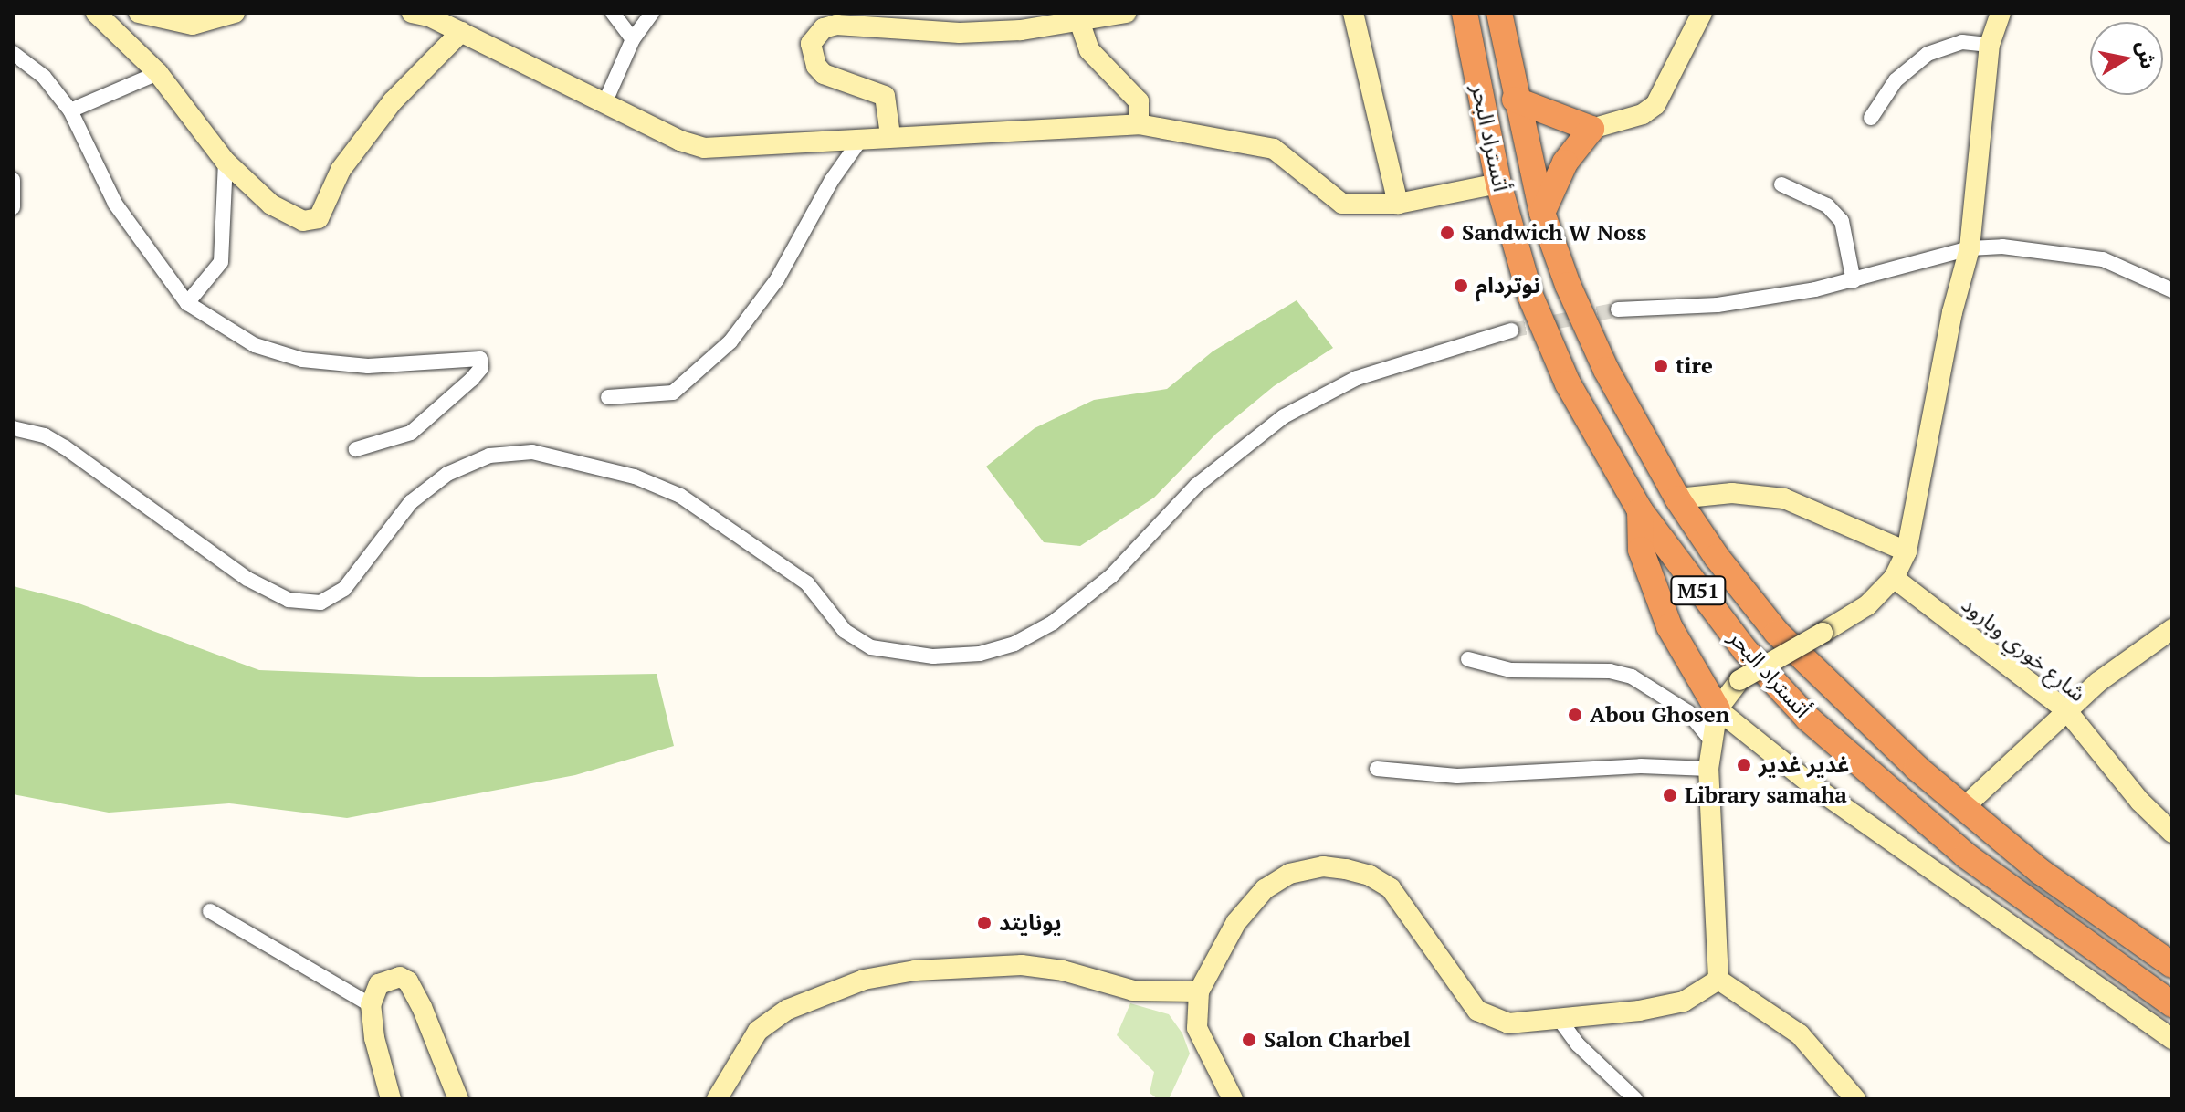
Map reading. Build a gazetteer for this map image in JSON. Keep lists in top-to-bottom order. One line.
{"streets":{"highway":["أتستراد البحر","M51"],"street":["شارع خوري وبارود"]},"places":["Sandwich W Noss","نوتردام","tire","Abou Ghosen","غدير غدير","Library samaha","يونايتد","Salon Charbel"],"north":"right"}
